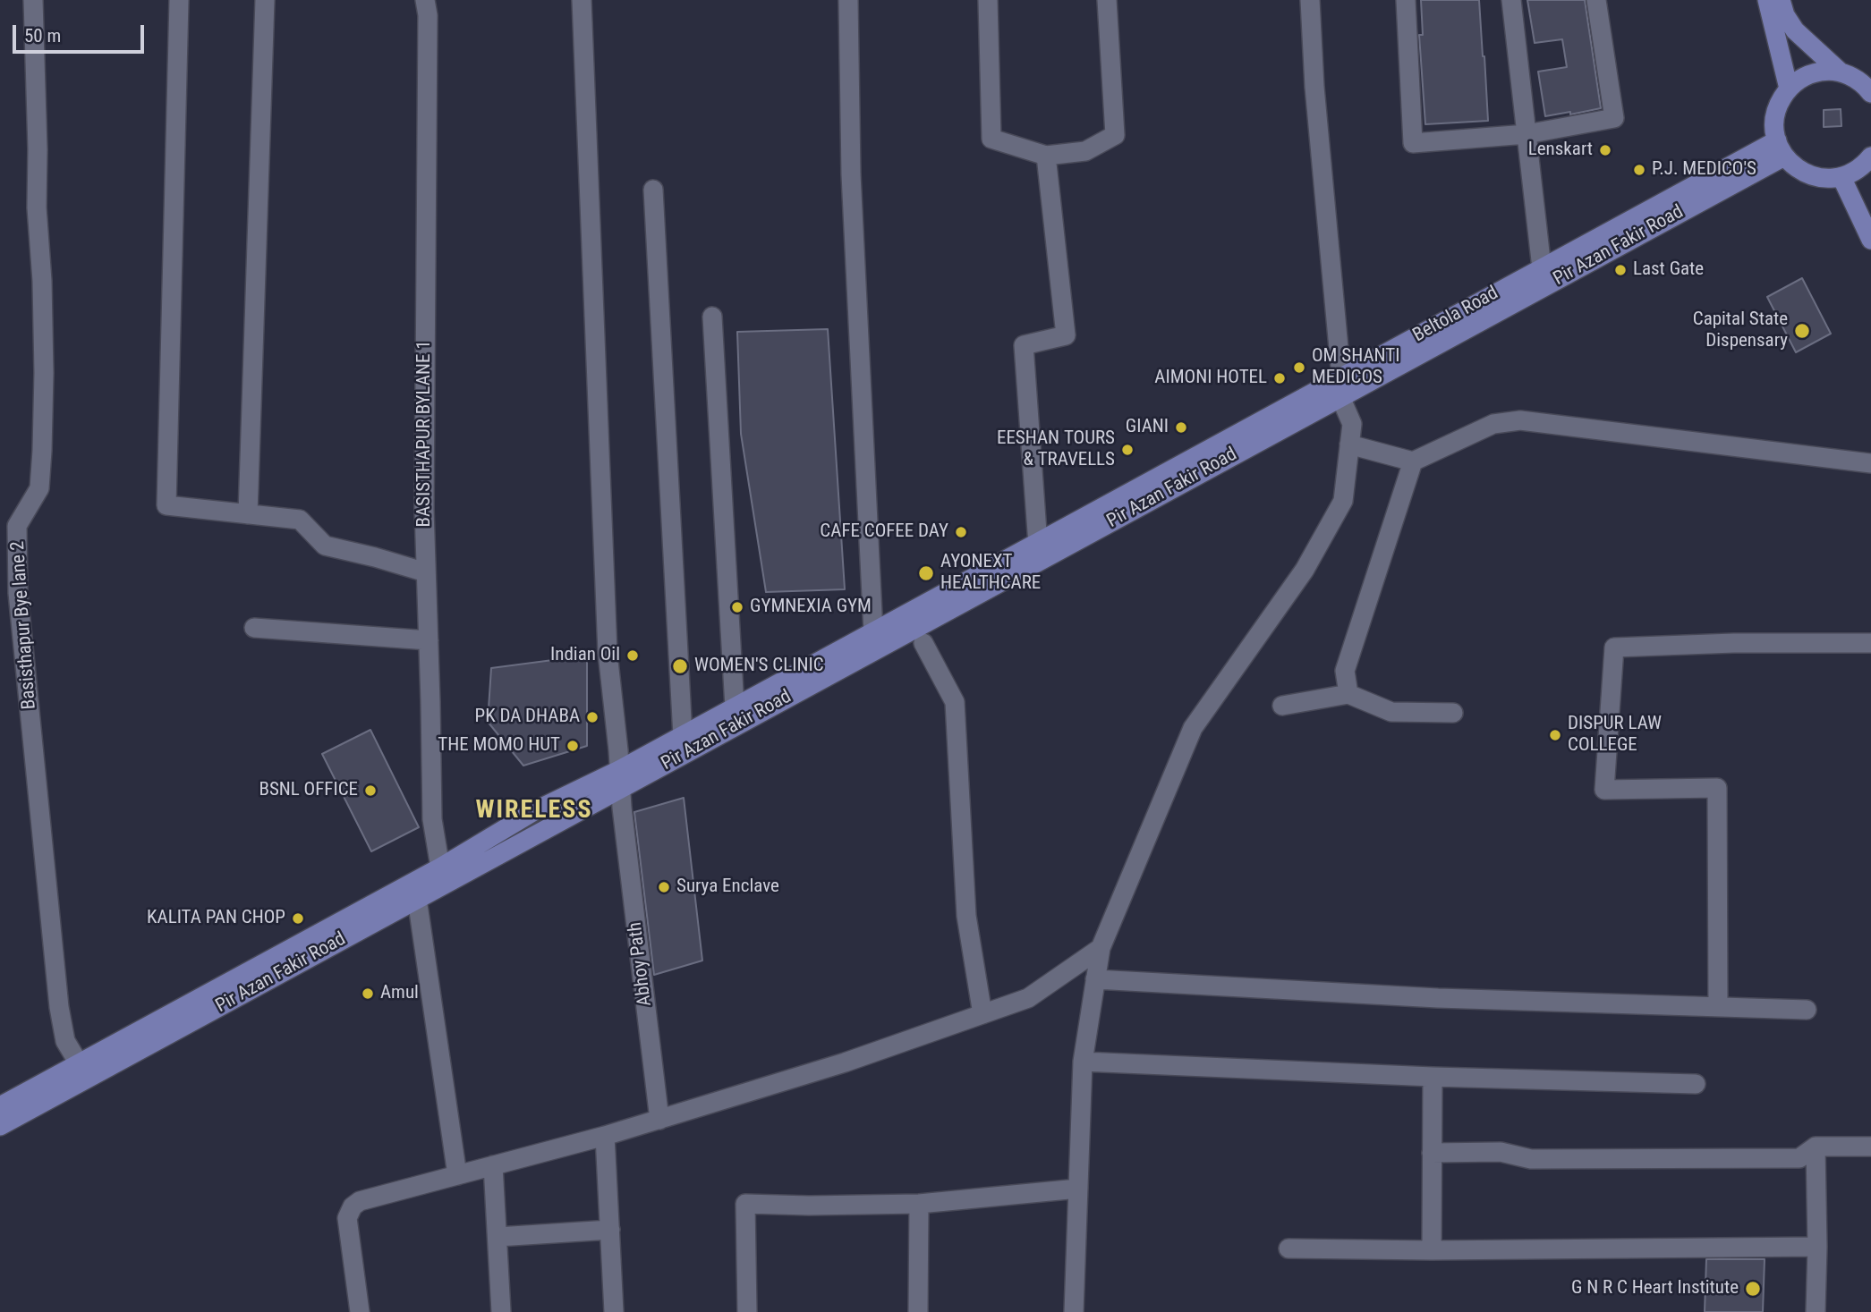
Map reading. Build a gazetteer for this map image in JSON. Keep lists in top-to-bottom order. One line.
{"streets":{"main road":["Pir Azan Fakir Road","Beltola Road"],"street":["BASISTHAPUR BYLANE 1","Basisthapur Bye lane 2","Abhoy Path"]},"crossings":[["Pir Azan Fakir Road","Beltola Road"],["Pir Azan Fakir Road","BASISTHAPUR BYLANE 1"],["Pir Azan Fakir Road","Basisthapur Bye lane 2"],["Pir Azan Fakir Road","Abhoy Path"]],"districts":["WIRELESS"],"places":["Lenskart","P.J. MEDICO'S","Last Gate","Capital State Dispensary","OM SHANTI MEDICOS","AIMONI HOTEL","GIANI","EESHAN TOURS & TRAVELLS","CAFE COFEE DAY","AYONEXT HEALTHCARE","GYMNEXIA GYM","Indian Oil","WOMEN'S CLINIC","PK DA DHABA","DISPUR LAW COLLEGE","THE MOMO HUT","BSNL OFFICE","Surya Enclave","KALITA PAN CHOP","Amul","G N R C Heart Institute"],"scale_bar":"50 m"}
